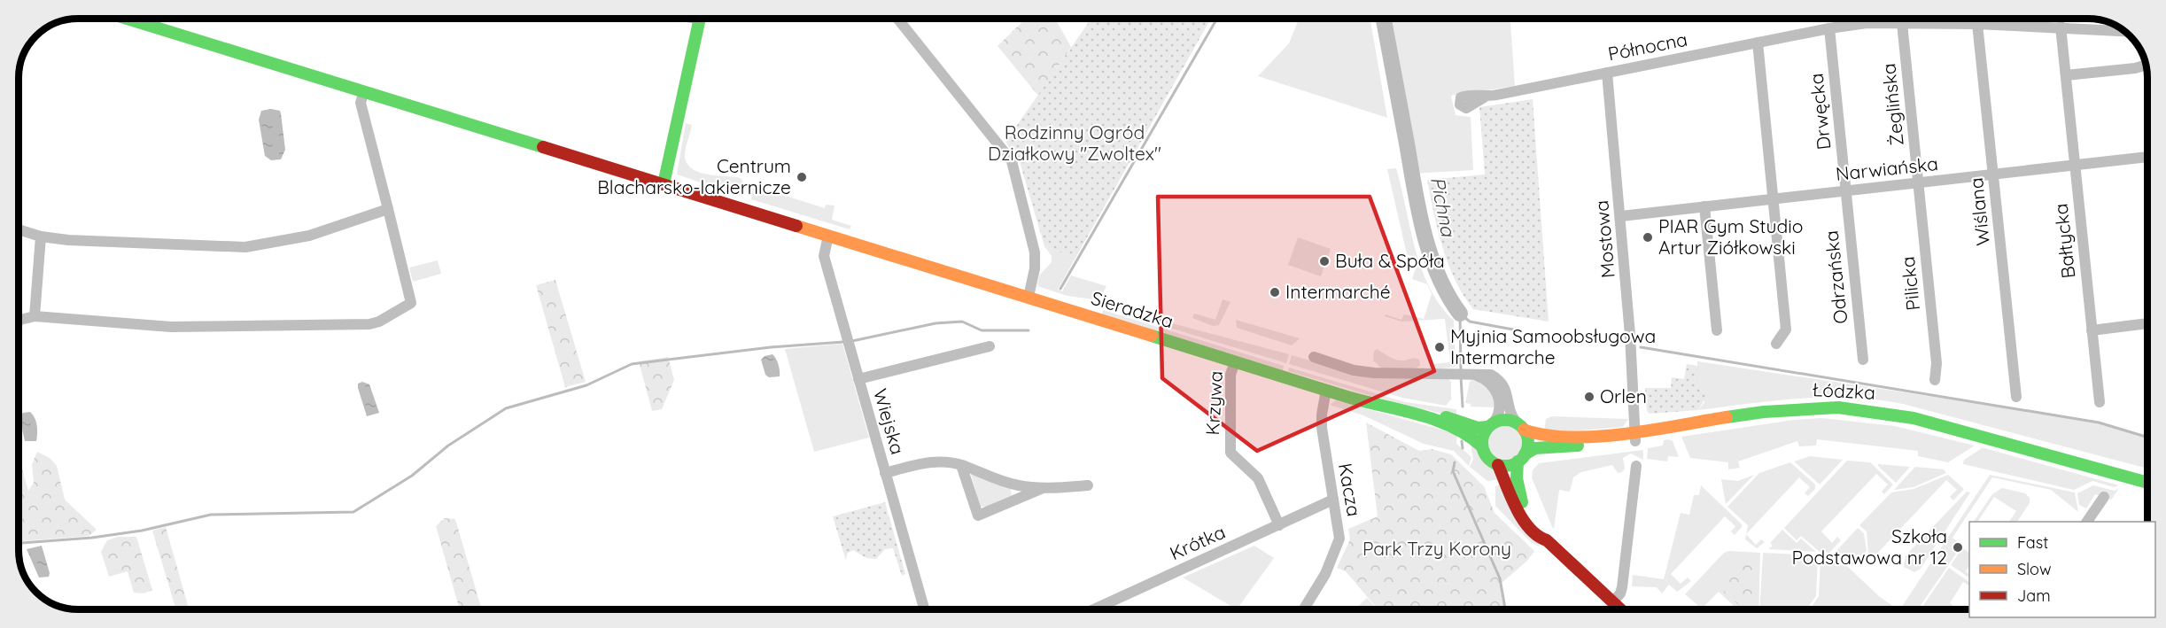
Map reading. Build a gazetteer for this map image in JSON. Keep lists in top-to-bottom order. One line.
{"streets":{"main road":["Sieradzka","Łódzka"],"street":["Północna","Żeglińska","Drwęcka","Narwiańska","Wiślana","Mostowa","Bałtycka","Odrzańska","Pilicka","Krzywa","Wiejska","Kacza","Krótka"]},"crossings":[["Północna","Żeglińska"],["Północna","Drwęcka"],["Północna","Wiślana"],["Północna","Mostowa"],["Północna","Bałtycka"],["Żeglińska","Narwiańska"],["Żeglińska","Pilicka"],["Drwęcka","Narwiańska"],["Drwęcka","Odrzańska"],["Narwiańska","Wiślana"],["Narwiańska","Mostowa"],["Narwiańska","Bałtycka"],["Narwiańska","Odrzańska"],["Narwiańska","Pilicka"],["Mostowa","Łódzka"],["Sieradzka","Łódzka"],["Sieradzka","Krzywa"],["Sieradzka","Wiejska"],["Sieradzka","Kacza"],["Krzywa","Krótka"],["Kacza","Krótka"]],"water":["Pichna"],"parks":["Rodzinny Ogród Działkowy \"Zwoltex\"","Park Trzy Korony"],"places":["Centrum Blacharsko-lakiernicze","PIAR Gym Studio Artur Ziółkowski","Buła & Spóła","Intermarché","Myjnia Samoobsługowa Intermarche","Orlen","Szkoła Podstawowa nr 12"],"legend":["Fast","Slow","Jam"]}
